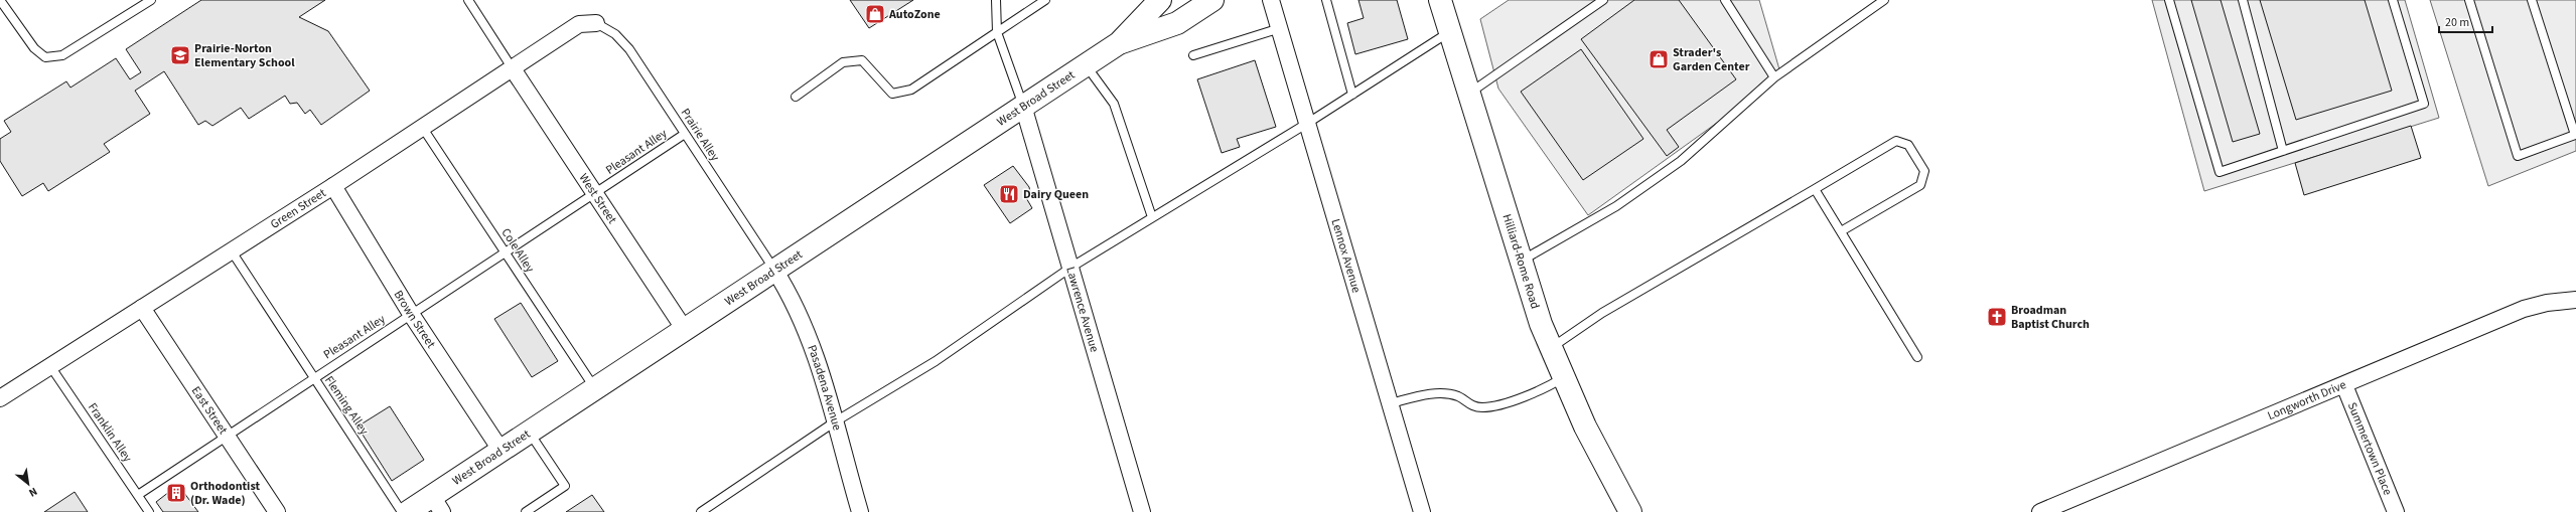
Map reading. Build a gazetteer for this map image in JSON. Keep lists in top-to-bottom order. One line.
{"streets":{"main road":["West Broad Street","Hilliard-Rome Road"],"street":["West Street","Green Street","Lennox Avenue","Lawrence Avenue","Brown Street","Pasadena Avenue","Longworth Drive","East Street","Summertown Place"],"lane":["Prairie Alley","Pleasant Alley","Cole Alley","Fleming Alley","Franklin Alley"]},"crossings":[["West Broad Street","Prairie Alley"],["West Broad Street","West Street"],["West Broad Street","Cole Alley"],["West Broad Street","Lawrence Avenue"],["West Broad Street","Brown Street"],["West Broad Street","Pasadena Avenue"],["Prairie Alley","Pleasant Alley"],["Prairie Alley","Green Street"],["Prairie Alley","Pasadena Avenue"],["Pleasant Alley","West Street"],["Pleasant Alley","Cole Alley"],["Pleasant Alley","Brown Street"],["Pleasant Alley","Fleming Alley"],["Pleasant Alley","East Street"],["Pleasant Alley","Franklin Alley"],["West Street","Green Street"],["Green Street","Cole Alley"],["Green Street","Brown Street"],["Green Street","Fleming Alley"],["Green Street","East Street"],["Green Street","Franklin Alley"],["Longworth Drive","Summertown Place"]],"places":{"shop":["AutoZone","Strader's Garden Center"],"school or university":["Prairie-Norton Elementary School"],"restaurant":["Dairy Queen"],"church":["Broadman Baptist Church"],"building":["Orthodontist (Dr. Wade)"]},"scale_bar":"20 m","north":"bottom right"}
